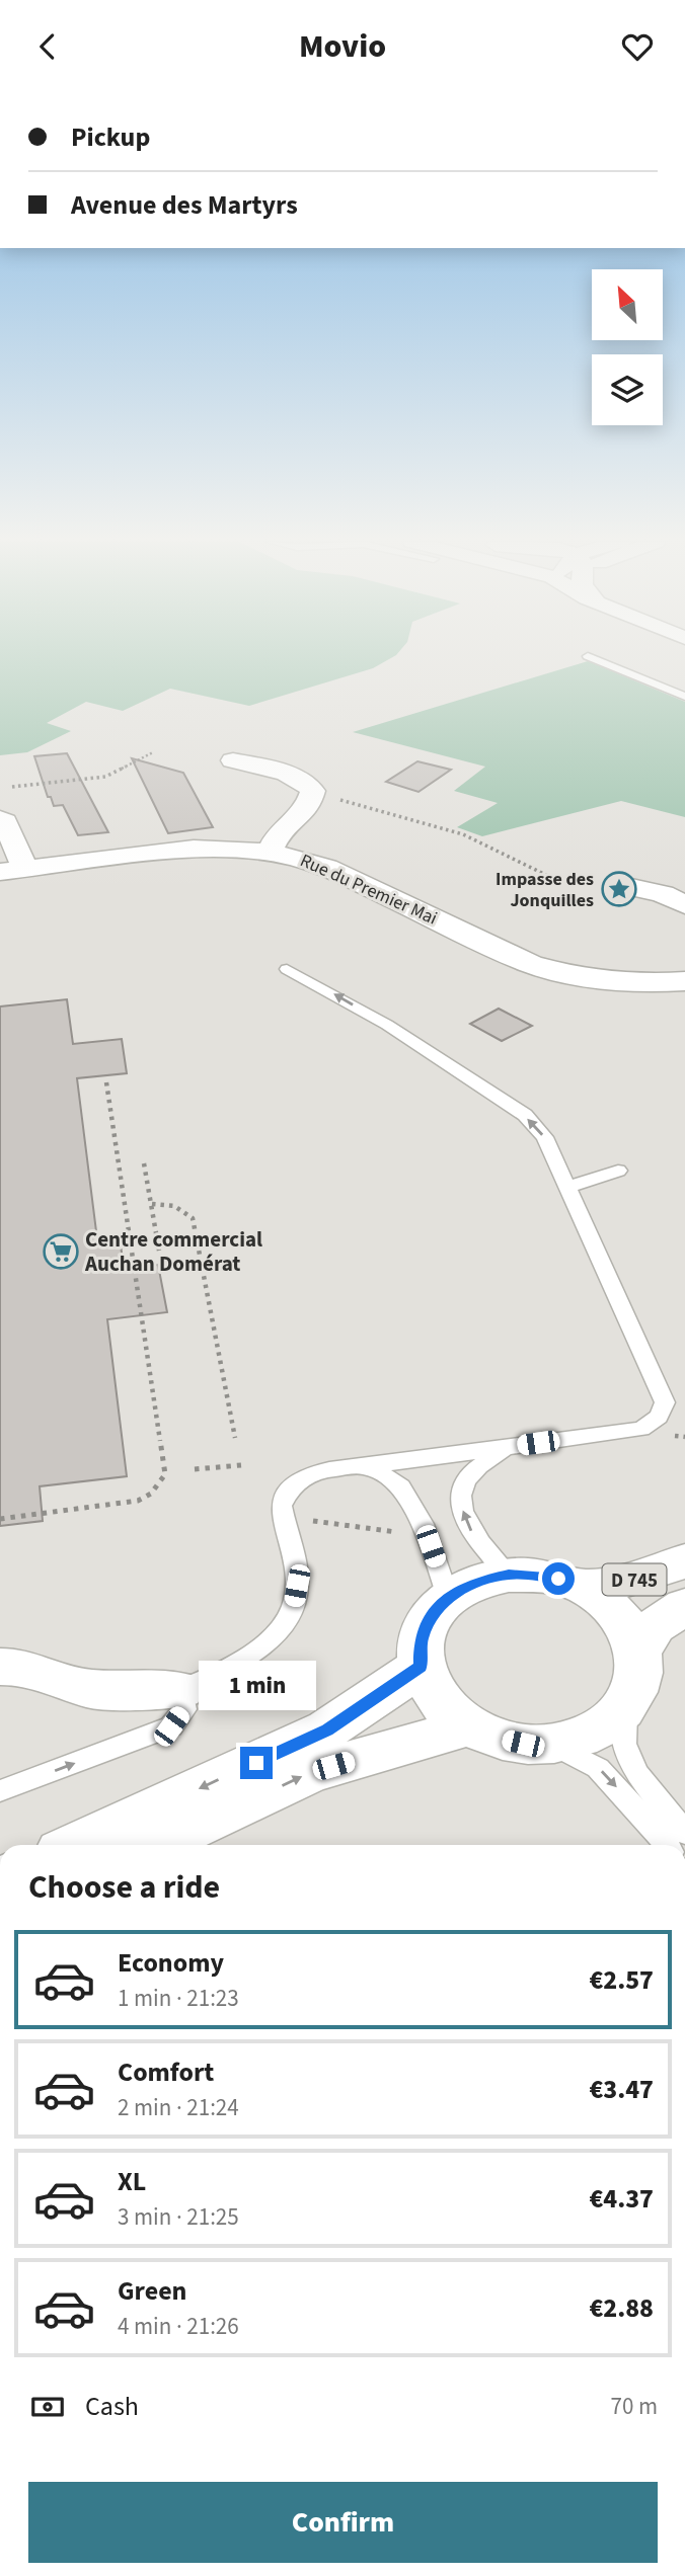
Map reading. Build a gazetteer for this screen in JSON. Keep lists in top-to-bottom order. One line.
{"streets":{"street":["Rue du Premier Mai","D 745"]},"places":{"place":["Impasse des Jonquilles"],"supermarket":["Centre commercial Auchan Domérat"]},"north":"top left","page":{"header":"Movio","banner":["Pickup","Avenue des Martyrs"],"bubble":"1 min","heading":"Choose a ride","list":[{"name":"Economy","note":"1 min · 21:23","value":"€2.57"},{"name":"Comfort","note":"2 min · 21:24","value":"€3.47"},{"name":"XL","note":"3 min · 21:25","value":"€4.37"},{"name":"Green","note":"4 min · 21:26","value":"€2.88"}],"pay":["Cash","70 m"],"buttons":"Confirm"}}
